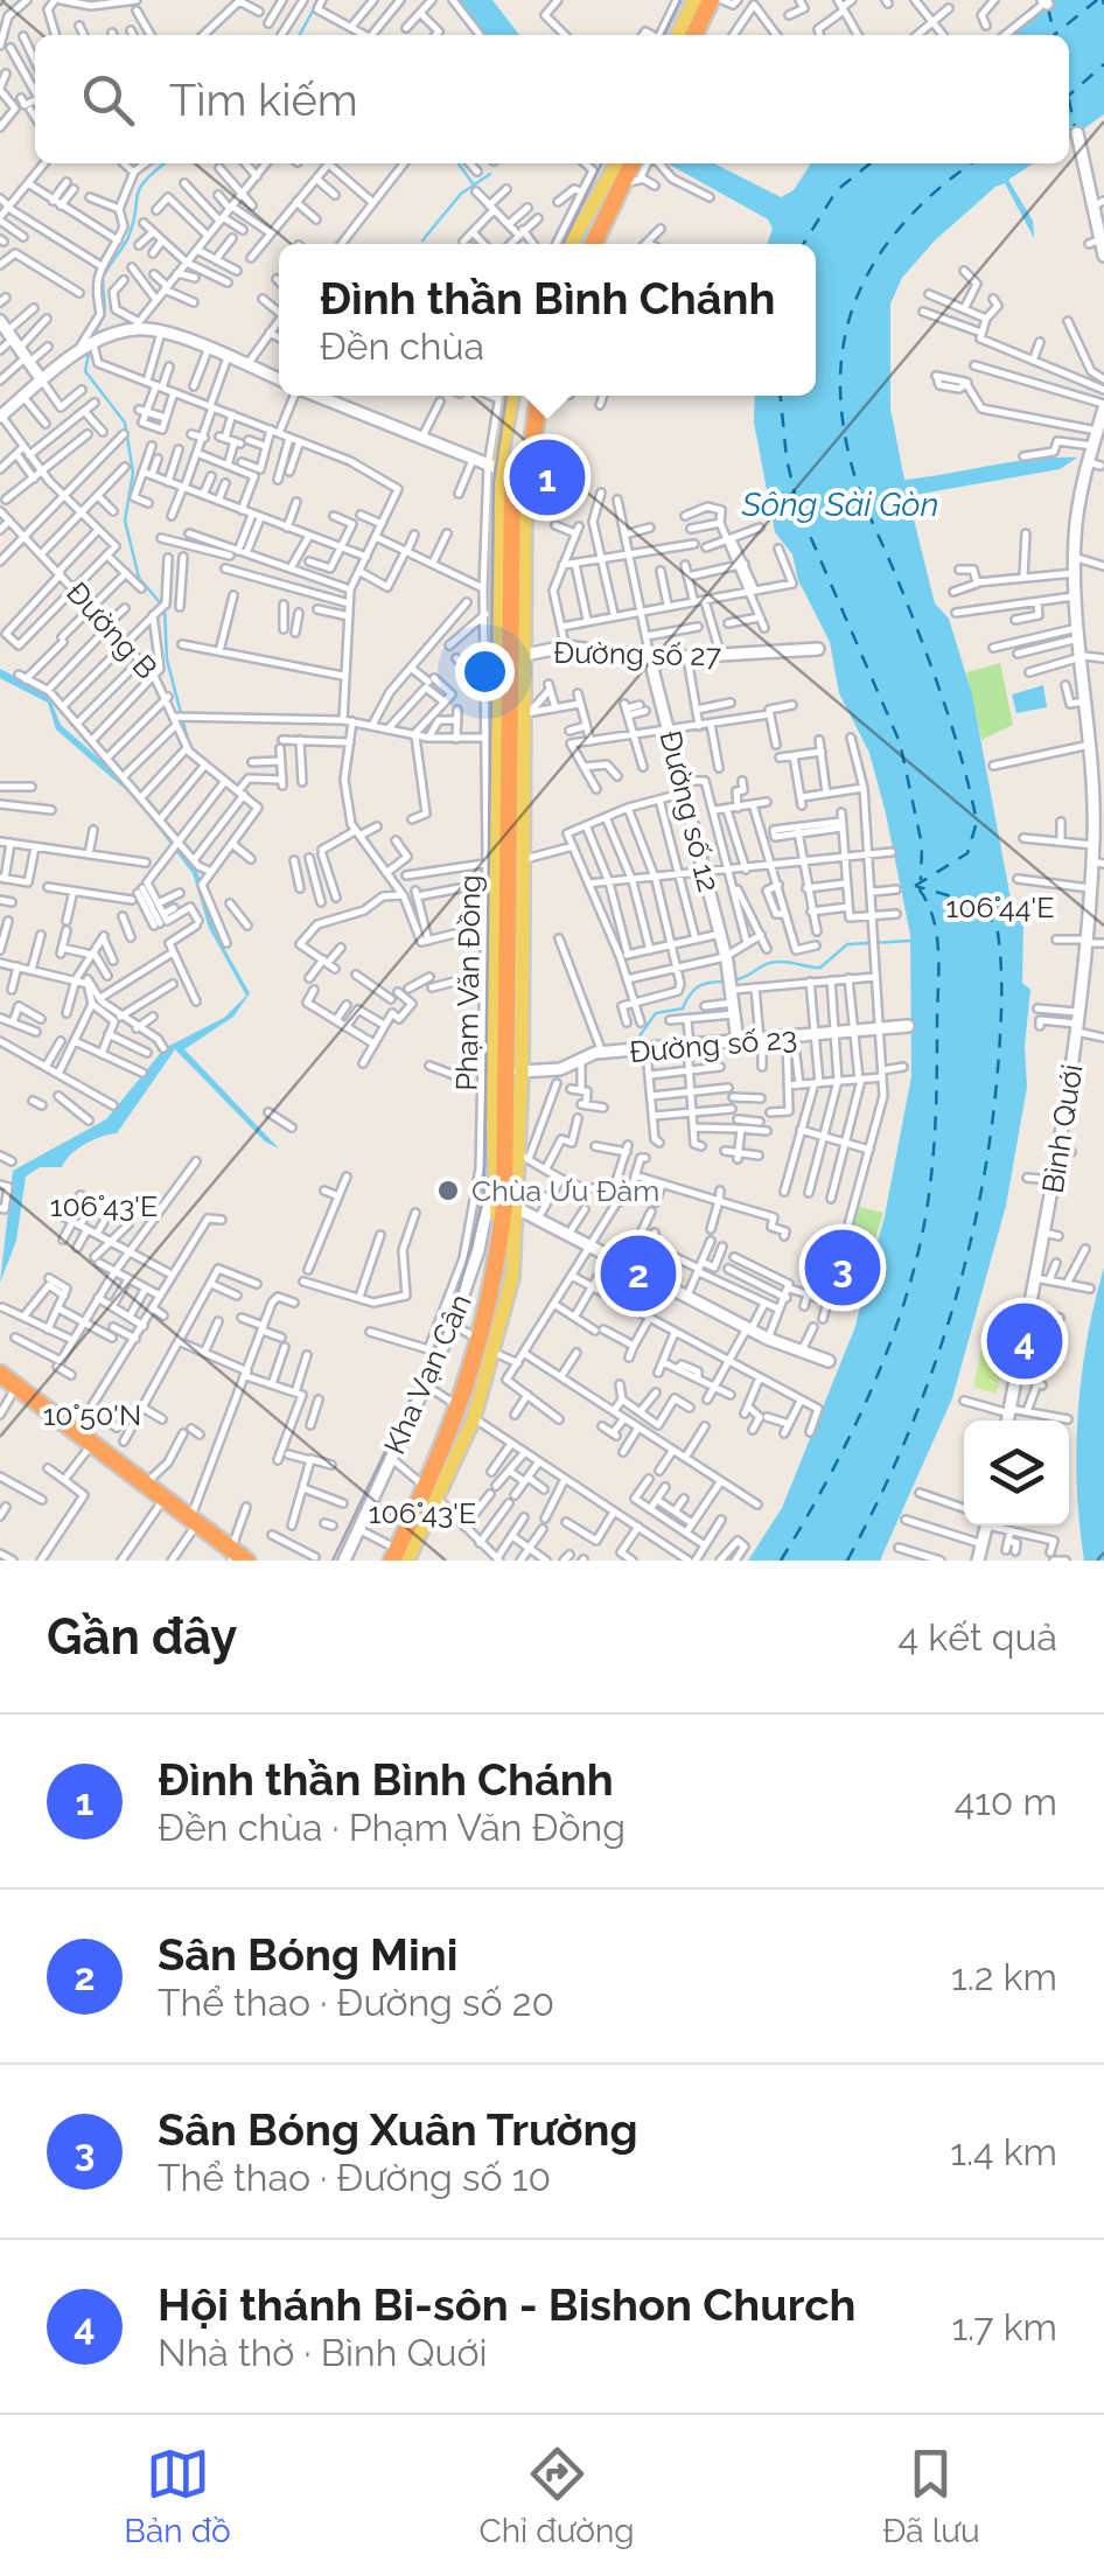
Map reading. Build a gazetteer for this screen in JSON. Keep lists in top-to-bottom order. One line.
{"streets":{"highway":["Phạm Văn Đồng"],"street":["Đường B","Đường số 27","Đường số 12","Đường số 23","Bình Quới","Kha Vạn Cân"]},"crossings":[["Đường số 27","Đường số 12"],["Đường số 27","Phạm Văn Đồng"],["Phạm Văn Đồng","Đường số 23"],["Phạm Văn Đồng","Kha Vạn Cân"]],"water":["Sông Sài Gòn"],"places":["Chùa Ưu Đàm"],"page":{"search":"Tìm kiếm","popup":["Đình thần Bình Chánh","Đền chùa"],"pins":["1","3","2","4"],"heading":["Gần đây","4 kết quả"],"list":[{"mark":"1","name":"Đình thần Bình Chánh","note":"Đền chùa · Phạm Văn Đồng","value":"410 m"},{"mark":"2","name":"Sân Bóng Mini","note":"Thể thao · Đường số 20","value":"1.2 km"},{"mark":"3","name":"Sân Bóng Xuân Trường","note":"Thể thao · Đường số 10","value":"1.4 km"},{"mark":"4","name":"Hội thánh Bi-sôn - Bishon Church","note":"Nhà thờ · Bình Quới","value":"1.7 km"}],"nav":["Bản đồ","Chỉ đường","Đã lưu"]},"coordinates":["106°44'E","106°43'E","10°50'N"]}
